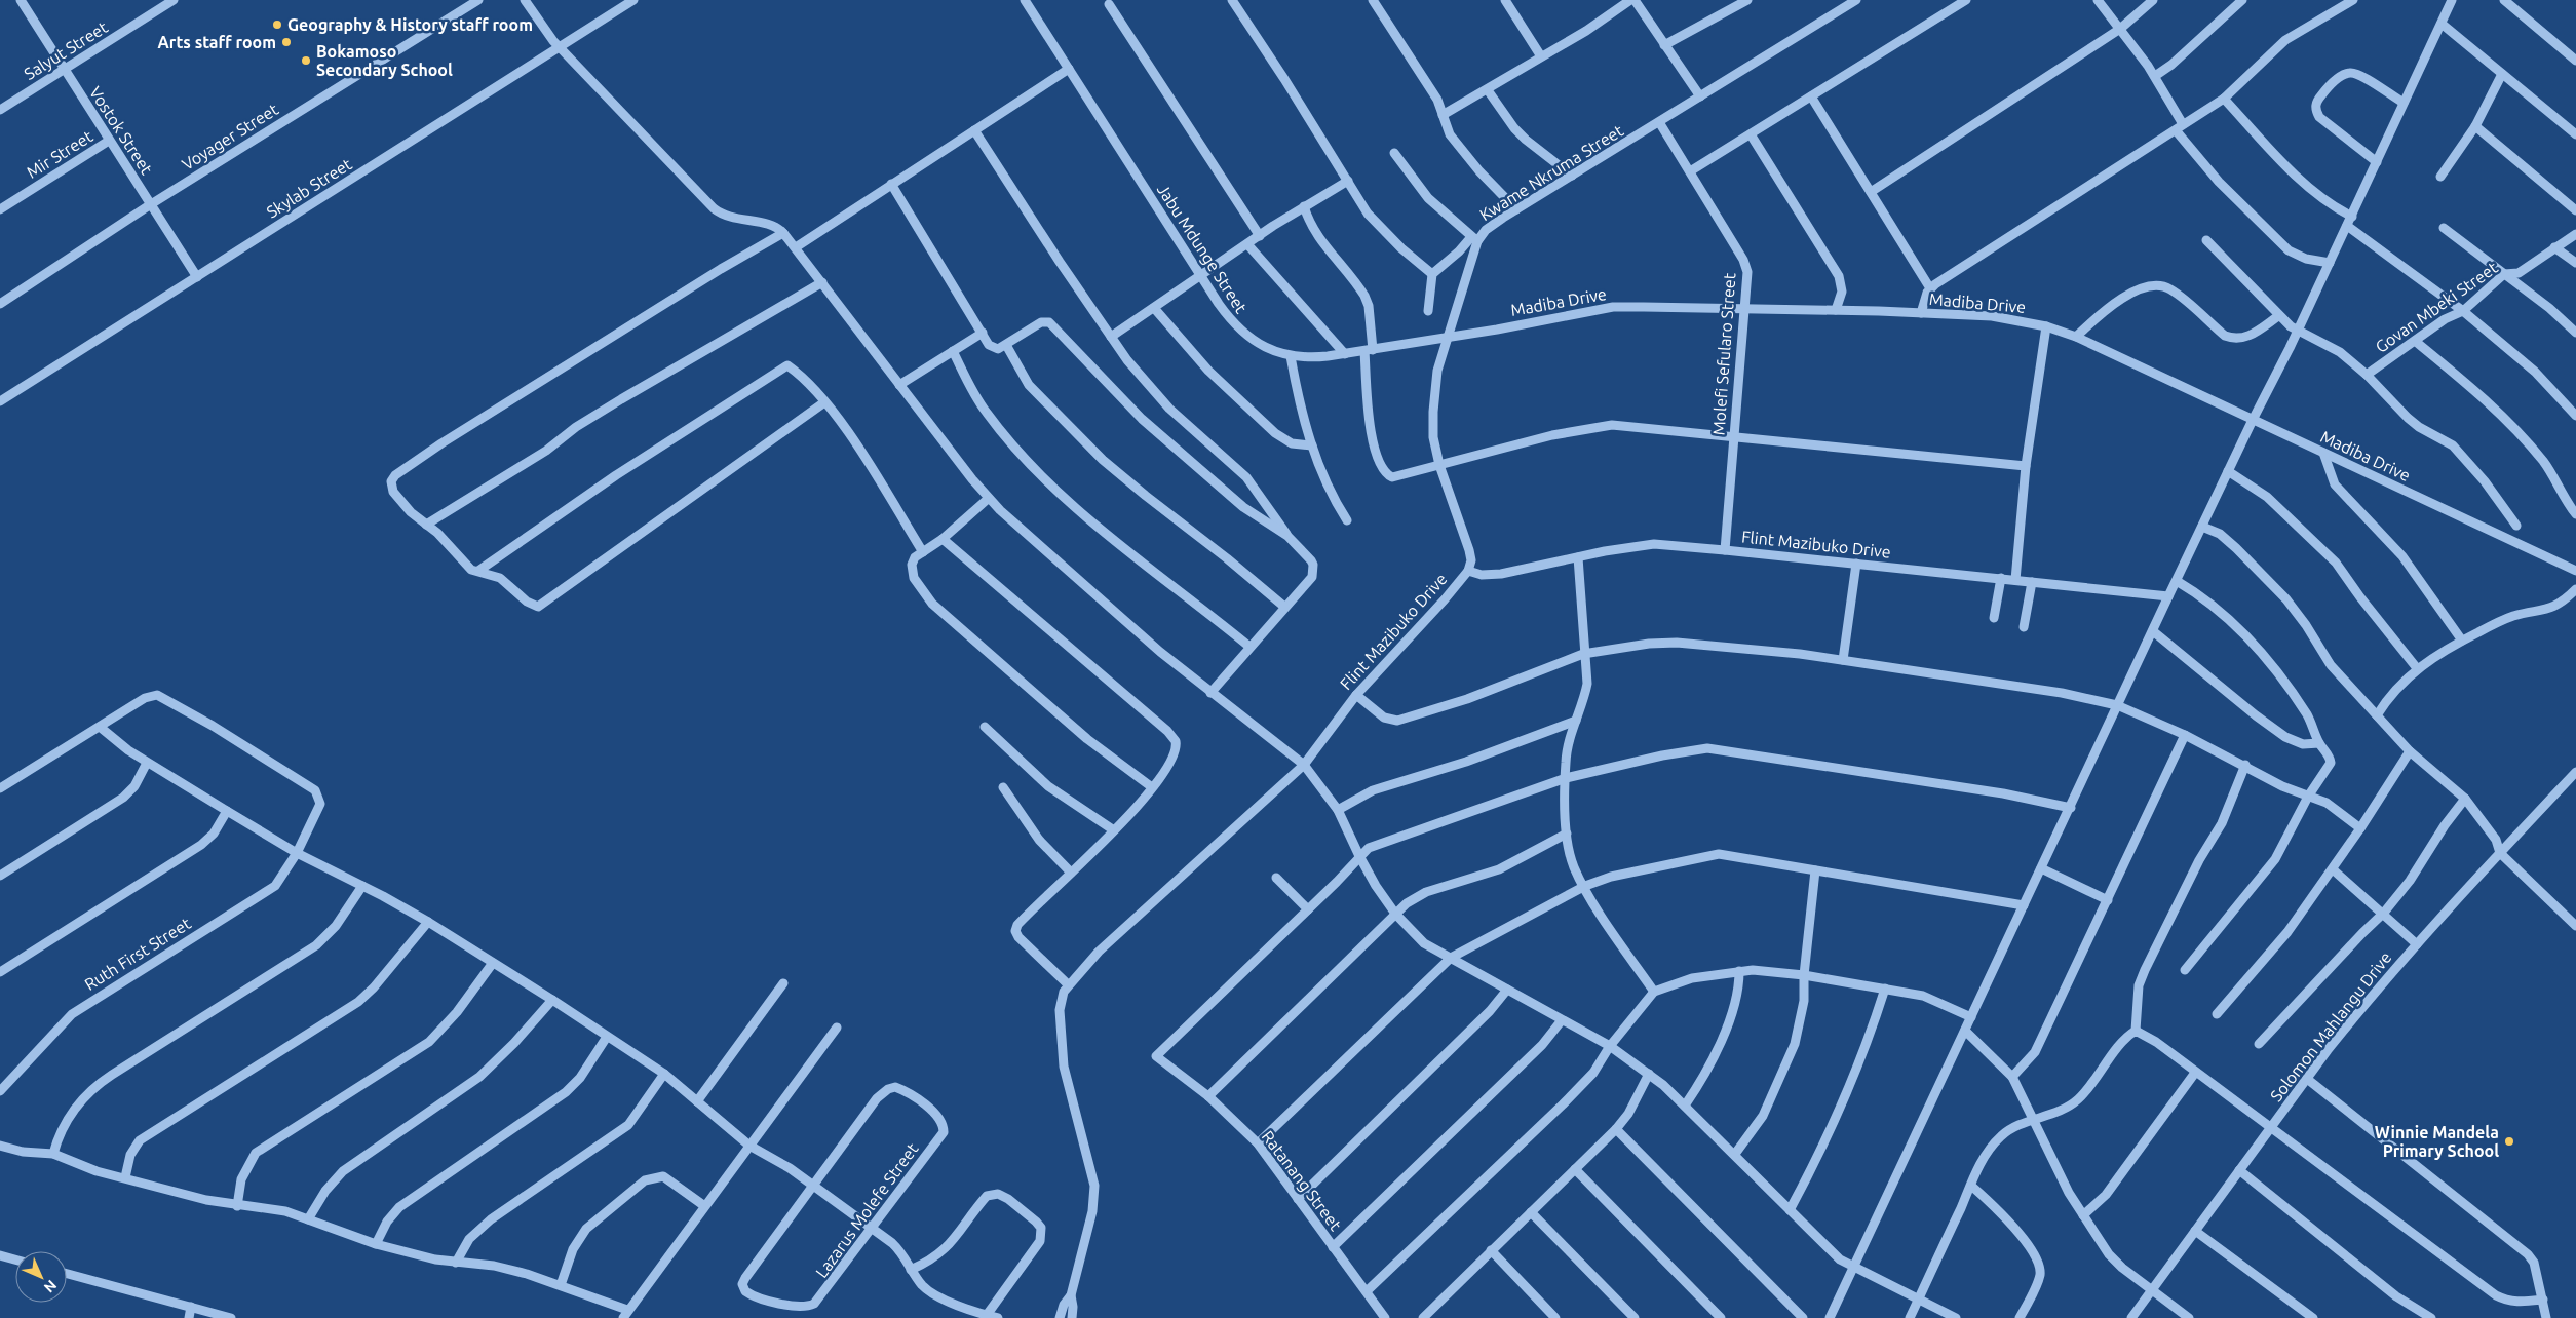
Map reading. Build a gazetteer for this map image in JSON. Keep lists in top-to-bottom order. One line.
{"streets":{"street":["Salyut Street","Vostok Street","Voyager Street","Mir Street","Kwame Nkruma Street","Skylab Street","Jabu Mdunge Street","Madiba Drive","Govan Mbeki Street","Molefi Sefularo Street","Flint Mazibuko Drive","Ruth First Street","Solomon Mahlangu Drive","Ratanang Street","Lazarus Molefe Street"]},"crossings":[["Salyut Street","Vostok Street"],["Vostok Street","Voyager Street"],["Vostok Street","Mir Street"],["Vostok Street","Skylab Street"],["Kwame Nkruma Street","Jabu Mdunge Street"],["Kwame Nkruma Street","Madiba Drive"],["Kwame Nkruma Street","Molefi Sefularo Street"],["Kwame Nkruma Street","Flint Mazibuko Drive"],["Jabu Mdunge Street","Madiba Drive"],["Madiba Drive","Molefi Sefularo Street"],["Molefi Sefularo Street","Flint Mazibuko Drive"]],"places":["Geography & History staff room","Arts staff room","Bokamoso Secondary School","Winnie Mandela Primary School"],"north":"bottom right"}
